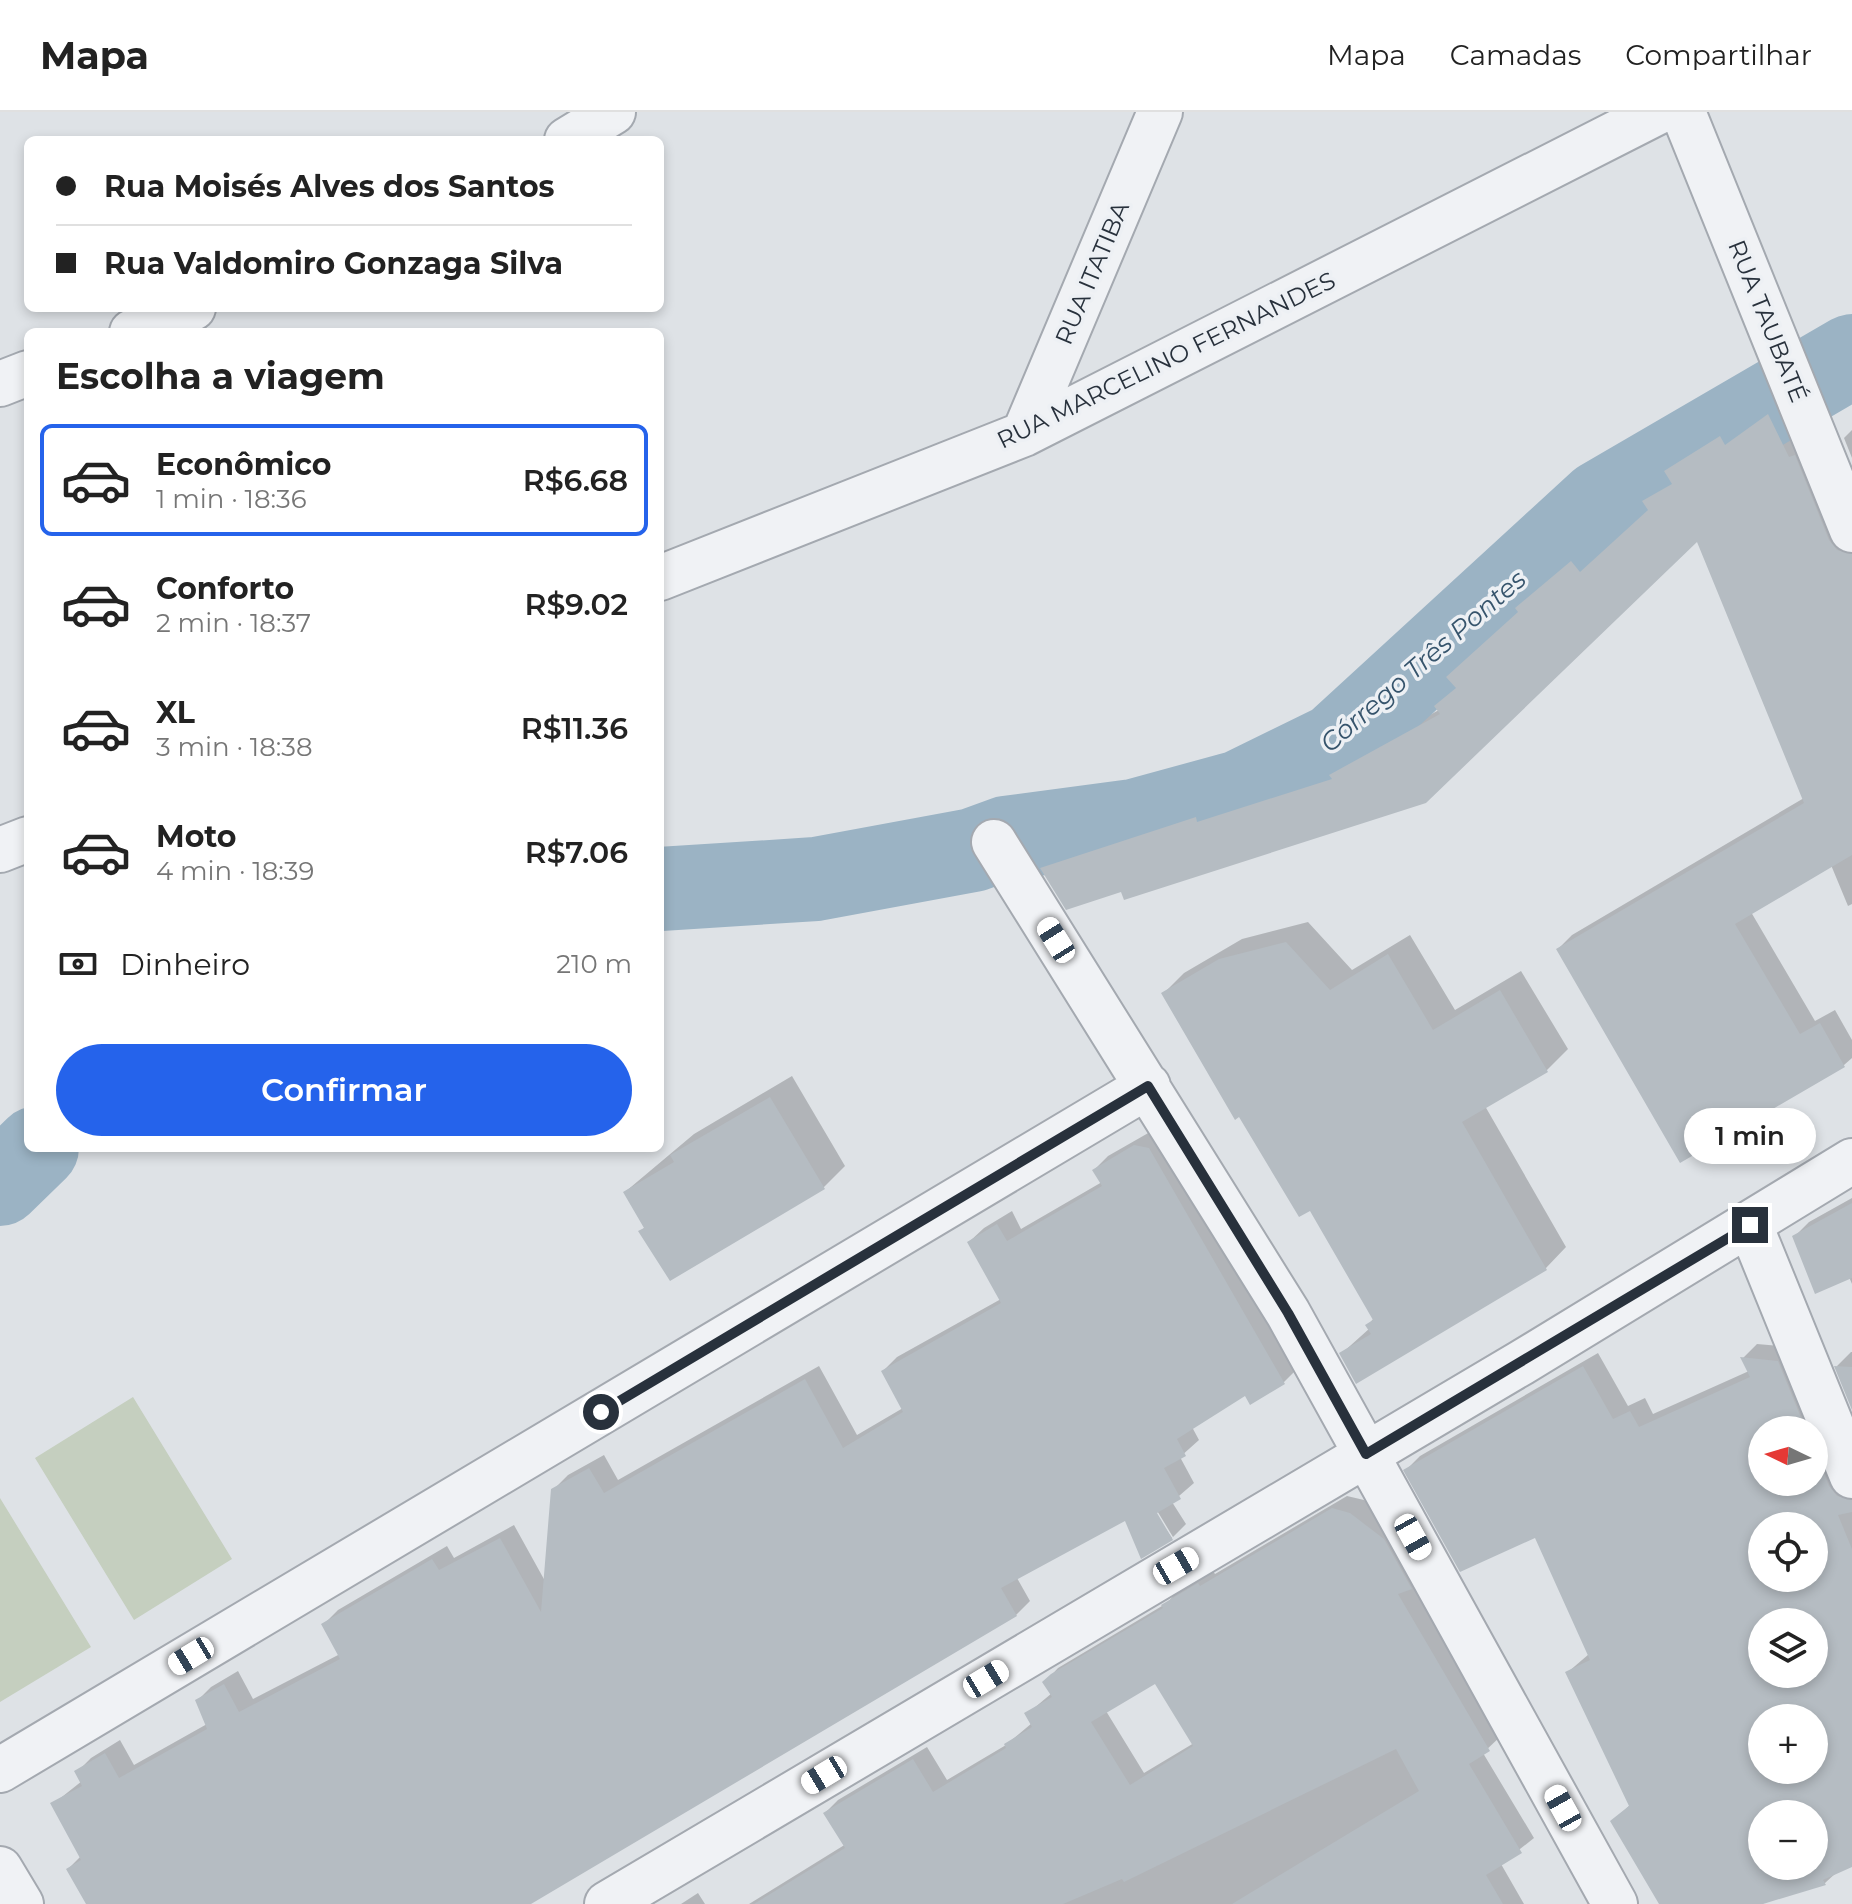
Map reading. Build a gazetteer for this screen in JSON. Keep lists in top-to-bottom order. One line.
{"streets":{"street":["RUA ITATIBA","RUA TAUBATÉ","RUA MARCELINO FERNANDES"]},"crossings":[["RUA ITATIBA","RUA MARCELINO FERNANDES"]],"water":["Córrego Três Pontes"],"north":"left","page":{"header":"Mapa","nav":["Mapa","Camadas","Compartilhar"],"banner":["Rua Moisés Alves dos Santos","Rua Valdomiro Gonzaga Silva"],"heading":"Escolha a viagem","list":[{"name":"Econômico","note":"1 min · 18:36","value":"R$6.68"},{"name":"Conforto","note":"2 min · 18:37","value":"R$9.02"},{"name":"XL","note":"3 min · 18:38","value":"R$11.36"},{"name":"Moto","note":"4 min · 18:39","value":"R$7.06"}],"pay":["Dinheiro","210 m"],"buttons":"Confirmar","bubble":"1 min","map_buttons":["+","−"]}}
